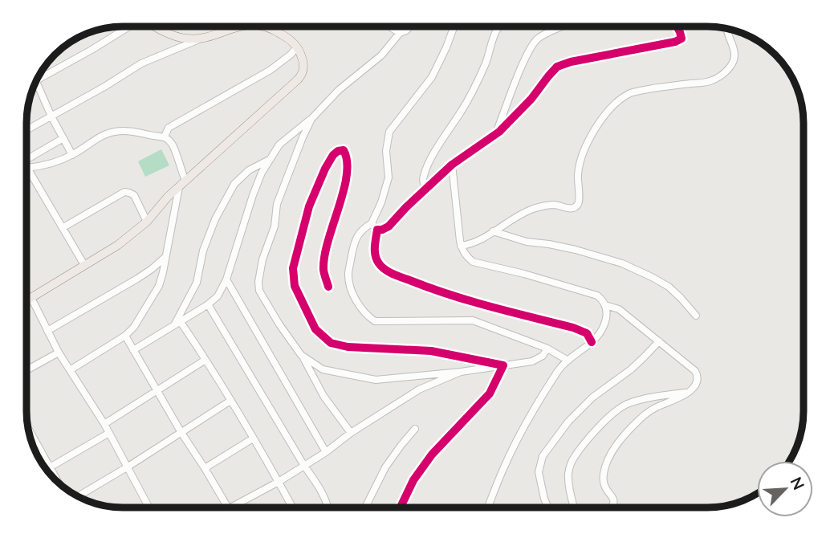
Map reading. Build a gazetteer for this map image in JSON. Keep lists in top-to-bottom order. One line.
{"north":"top right"}
